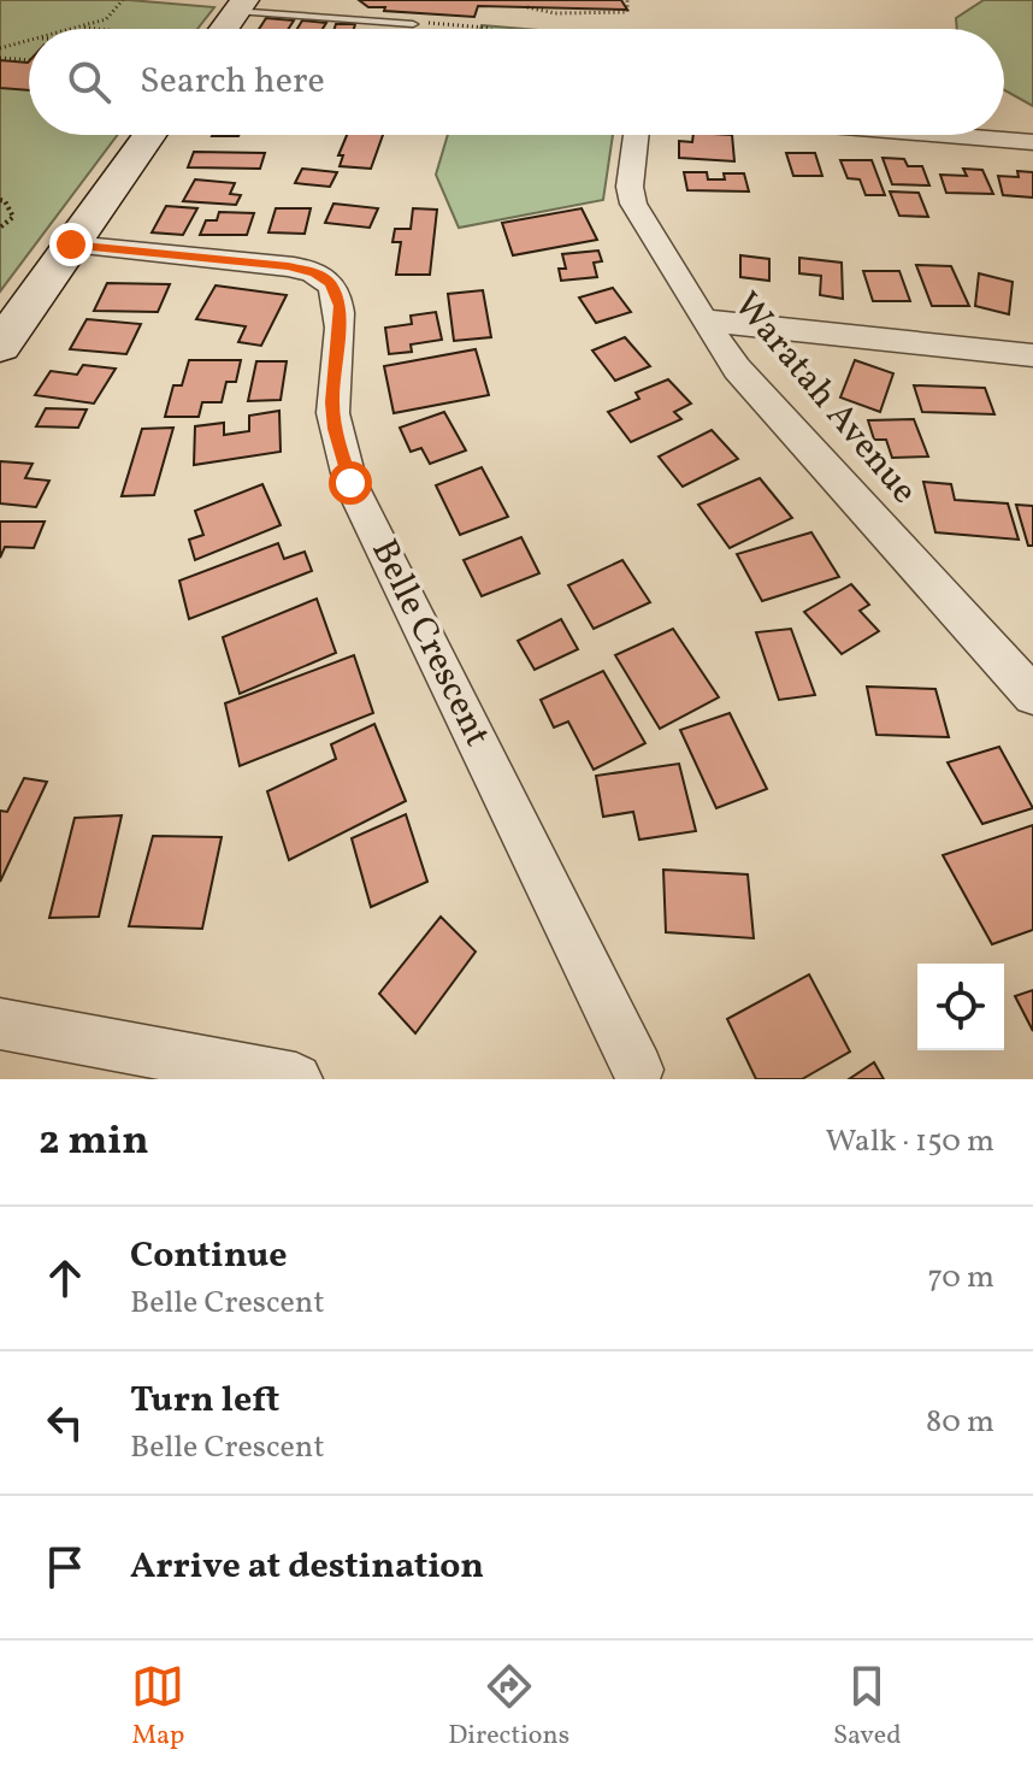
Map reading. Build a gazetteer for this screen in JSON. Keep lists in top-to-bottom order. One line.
{"streets":{"street":["Waratah Avenue","Belle Crescent"]},"page":{"search":"Search here","heading":["2 min","Walk · 150 m"],"list":[["Continue","Belle Crescent","70 m"],["Turn left","Belle Crescent","80 m"],"Arrive at destination"],"nav":["Map","Directions","Saved"]}}
